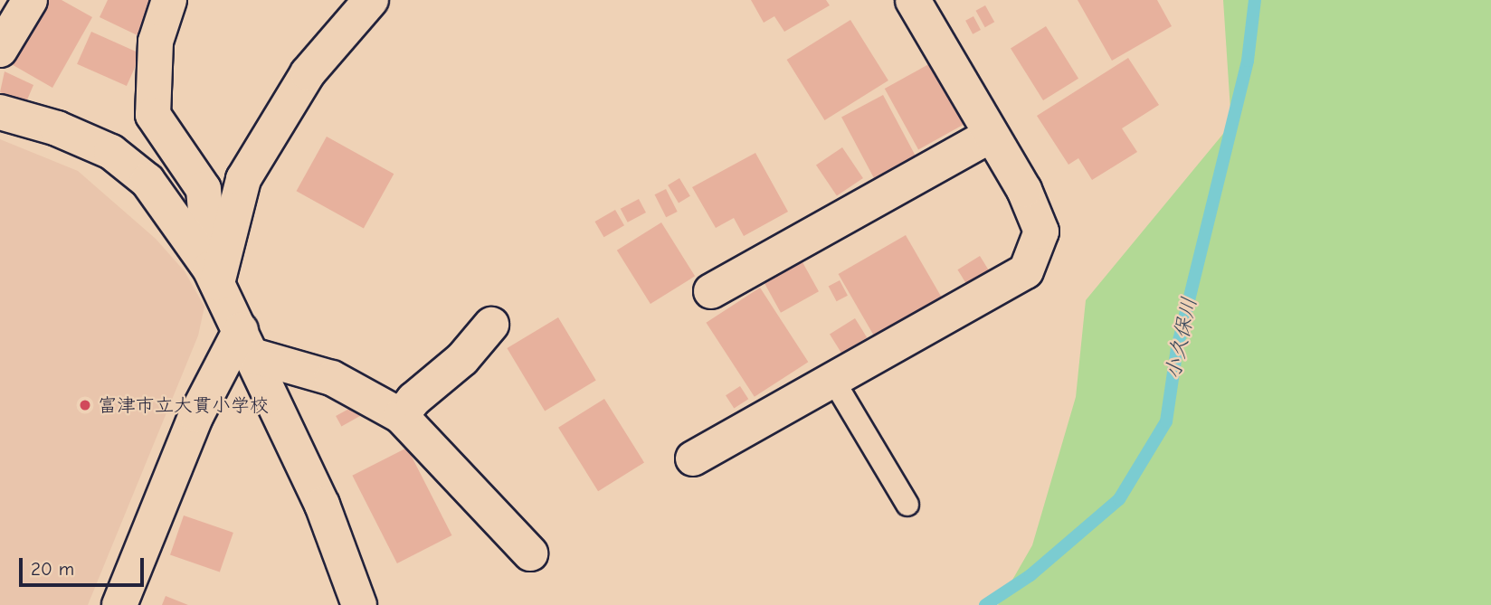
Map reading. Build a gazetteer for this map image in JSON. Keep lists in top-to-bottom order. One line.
{"water":["小久保川"],"places":["富津市立大貫小学校"],"scale_bar":"20 m"}
